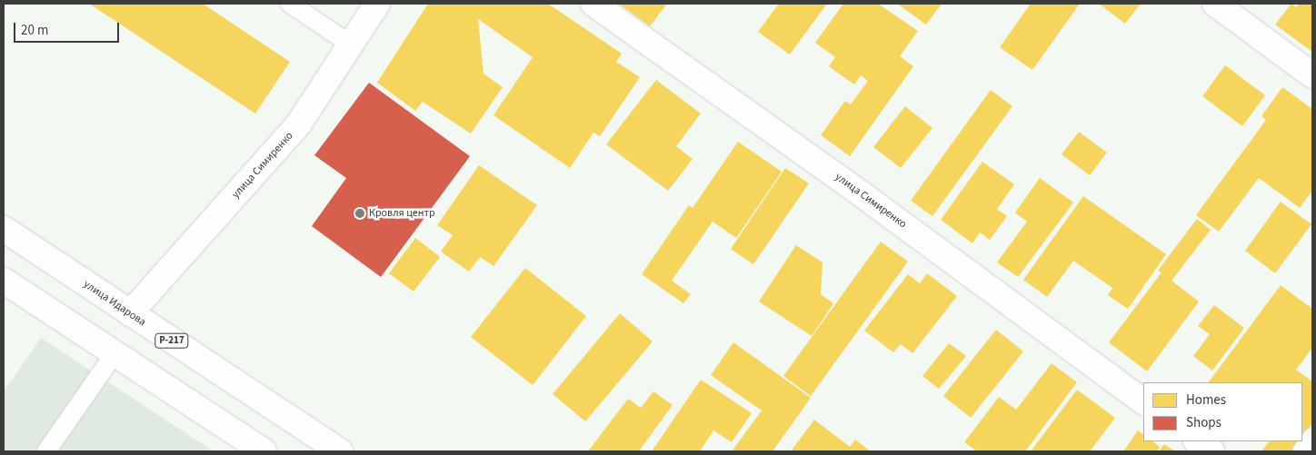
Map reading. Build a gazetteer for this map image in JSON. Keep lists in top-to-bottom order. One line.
{"streets":{"street":["улица Симиренко","улица Идарова","Р-217"]},"crossings":[["улица Симиренко","улица Идарова"]],"places":["Кровля центр"],"legend":["Homes","Shops"],"scale_bar":"20 m"}
